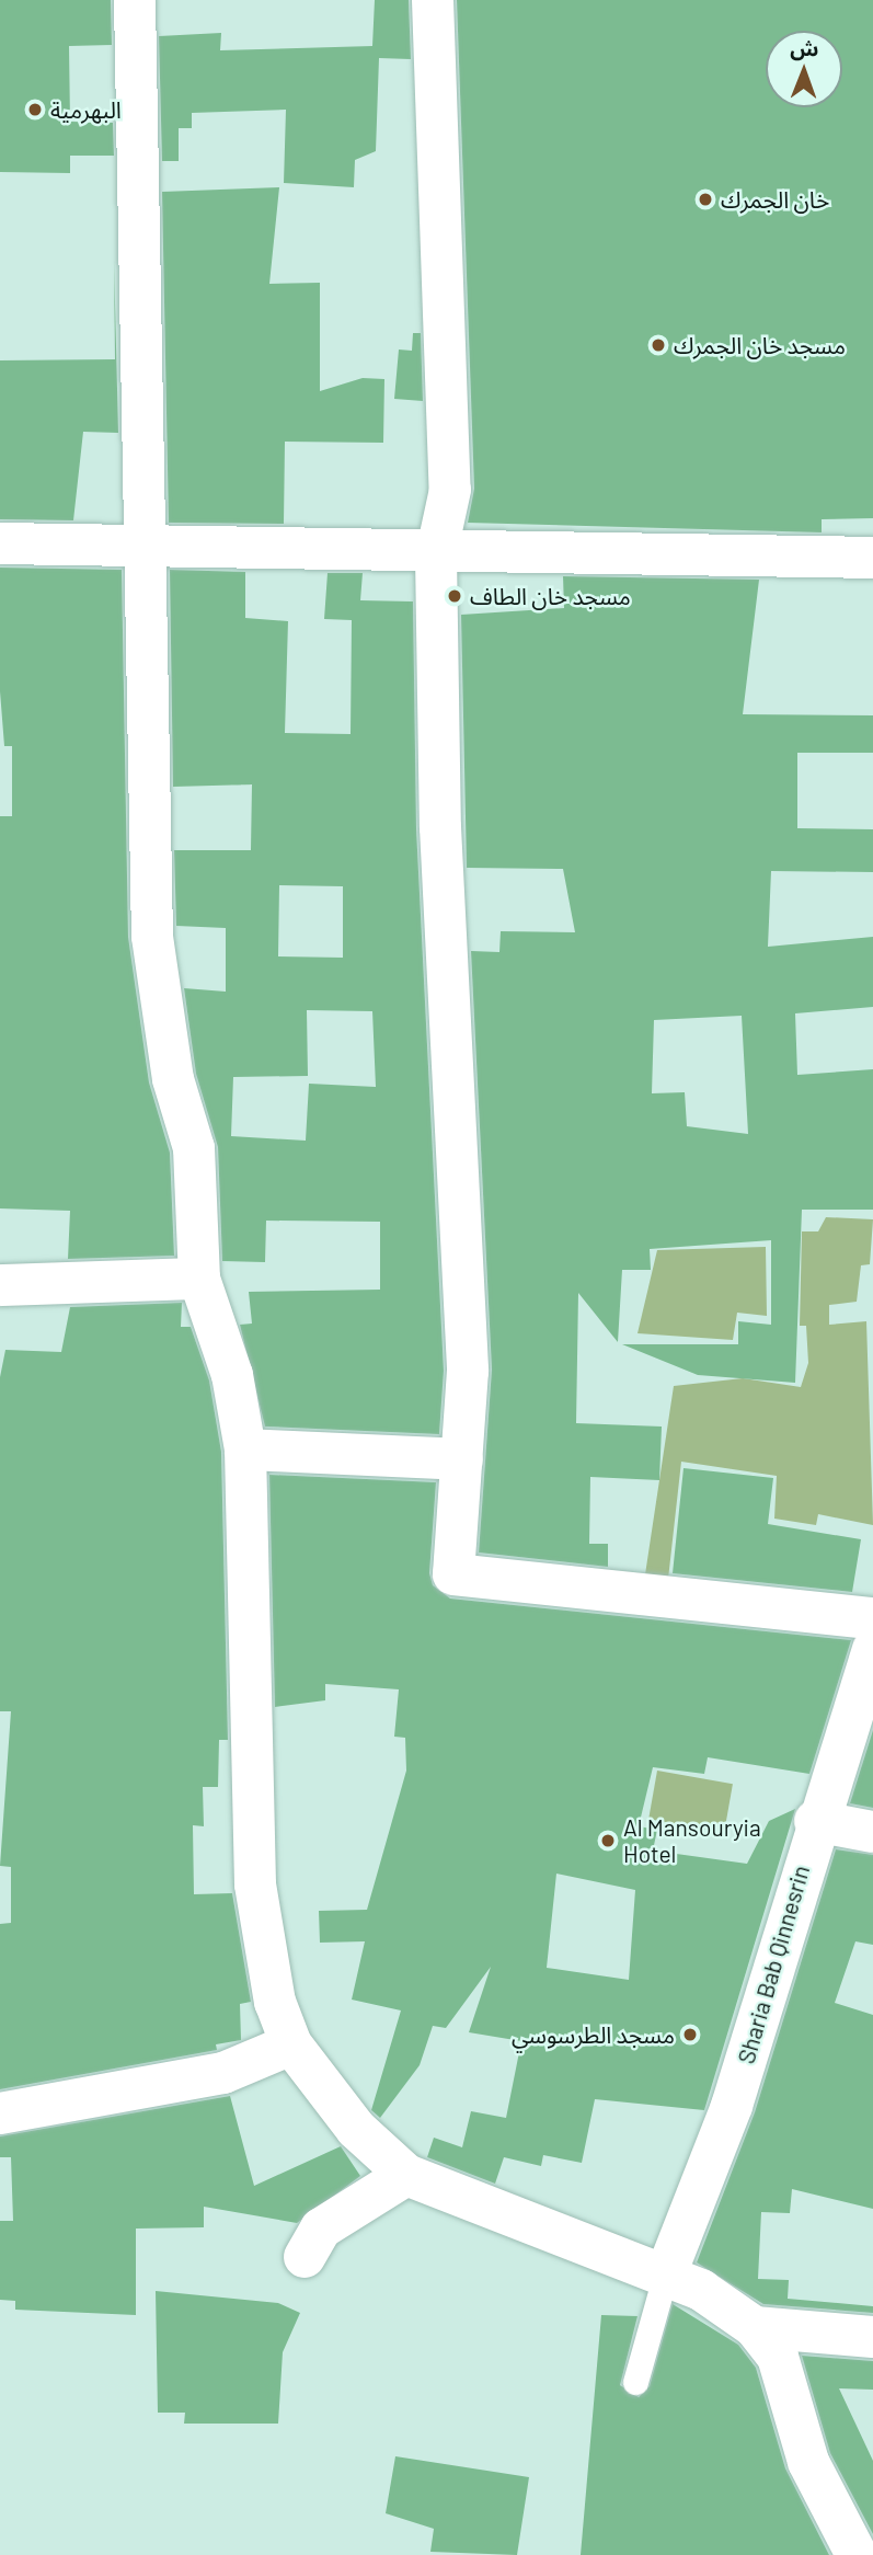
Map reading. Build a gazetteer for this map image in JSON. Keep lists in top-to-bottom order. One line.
{"streets":{"street":["Sharia Bab Qinnesrin"]},"places":["البهرمية","خان الجمرك","مسجد خان الجمرك","مسجد خان الطاف","Al Mansouryia Hotel","مسجد الطرسوسي"],"north":"top"}
